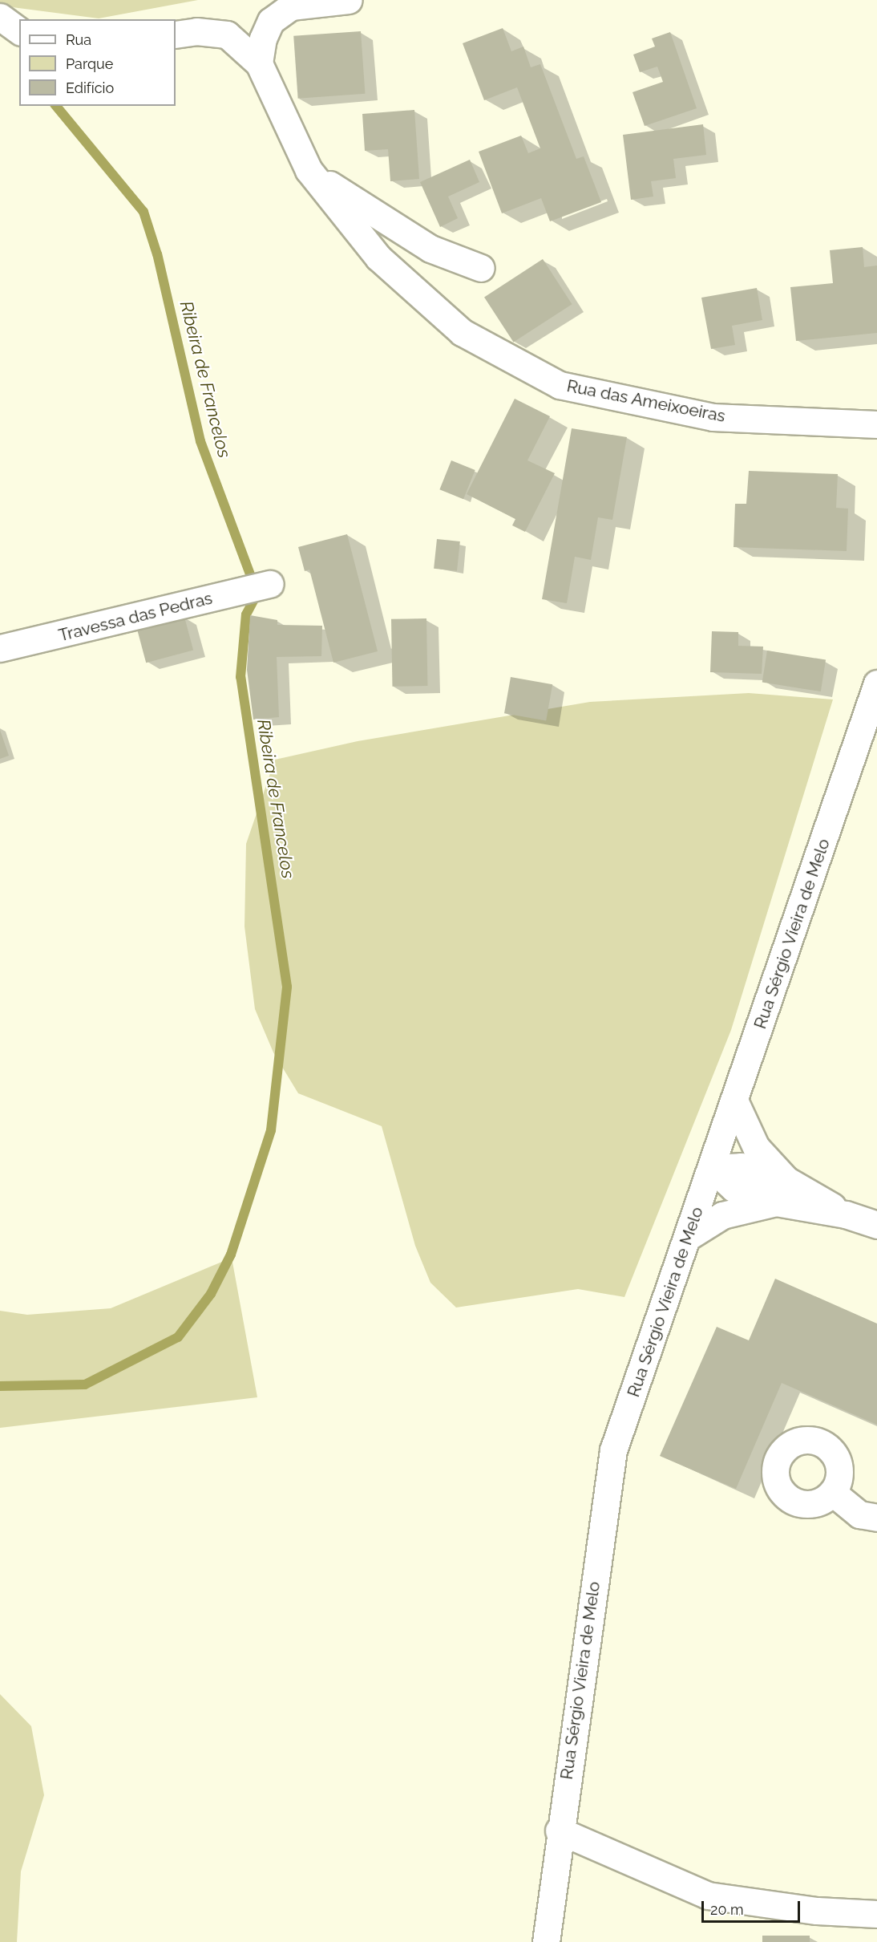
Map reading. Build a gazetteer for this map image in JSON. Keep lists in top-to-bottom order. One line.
{"streets":{"street":["Rua das Ameixoeiras","Travessa das Pedras","Rua Sérgio Vieira de Melo"]},"water":["Ribeira de Francelos"],"legend":["Rua","Parque","Edifício"],"scale_bar":"20 m"}
